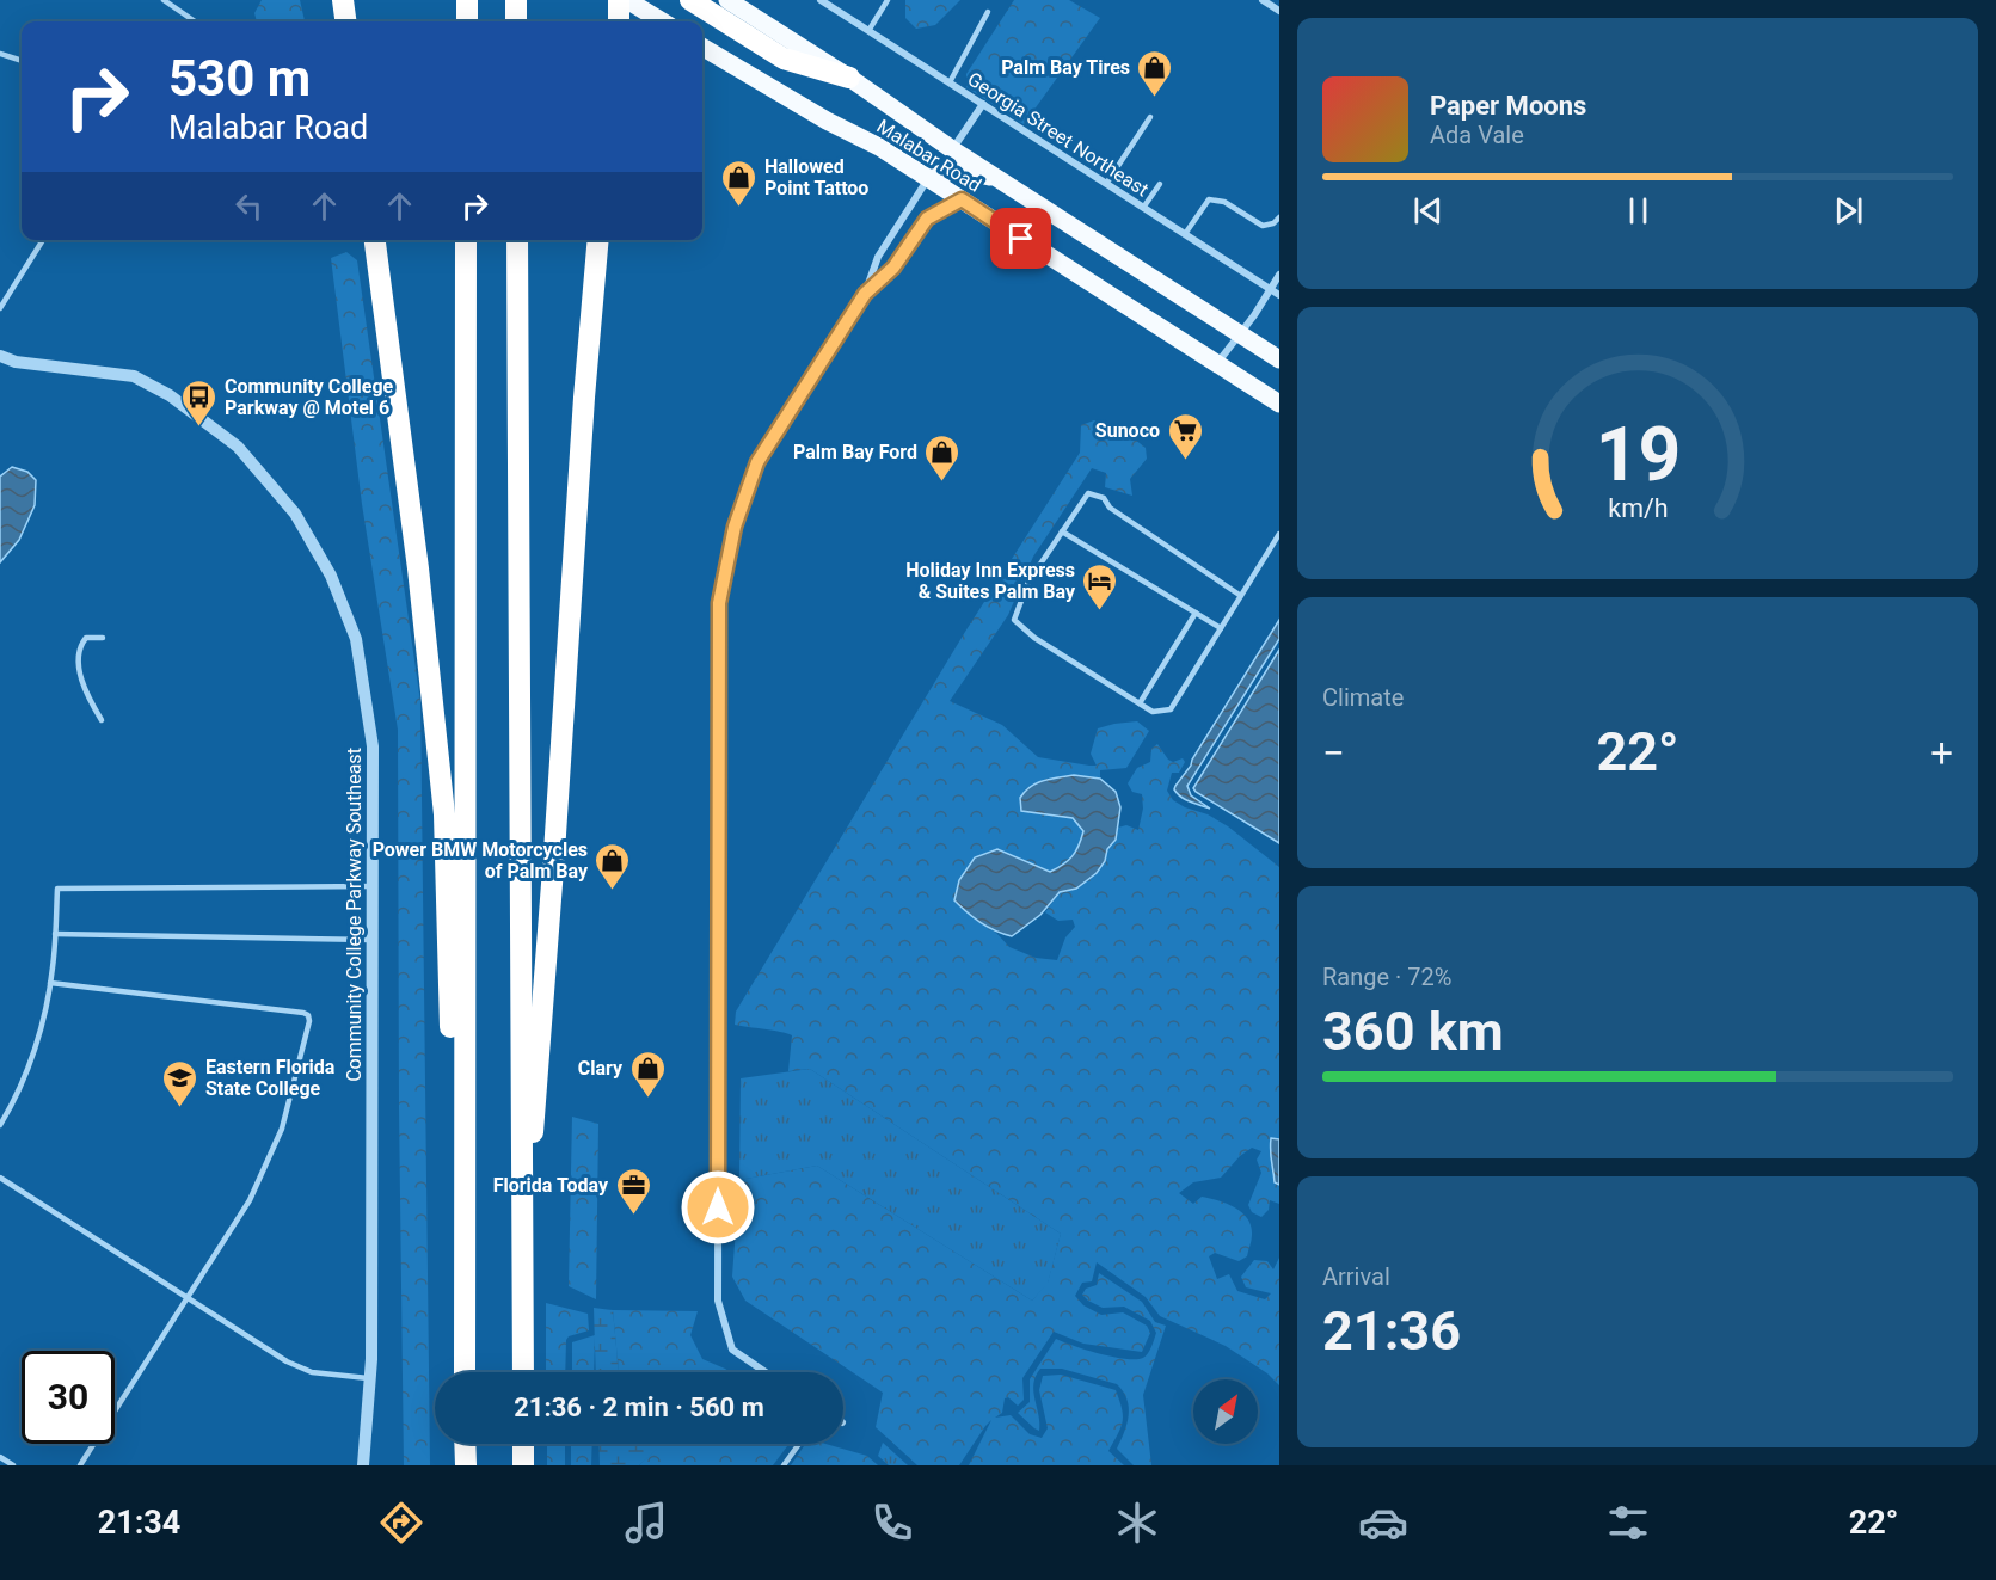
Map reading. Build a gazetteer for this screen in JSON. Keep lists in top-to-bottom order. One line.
{"streets":{"main road":["Malabar Road"],"street":["Georgia Street Northeast","Community College Parkway Southeast"]},"places":{"shop":["Palm Bay Tires","Hallowed Point Tattoo","Palm Bay Ford","Power BMW Motorcycles of Palm Bay","Clary"],"bus stop":["Community College Parkway @ Motel 6"],"supermarket":["Sunoco"],"hotel":["Holiday Inn Express & Suites Palm Bay"],"school or university":["Eastern Florida State College"],"office":["Florida Today"]},"north":"top right","page":{"turn":["530 m","Malabar Road"],"song":["Paper Moons","Ada Vale"],"tile":["Climate",["Range · 72%","360 km"],["Arrival","21:36"]],"heat":["−","22°","+"],"limit":"30","trip":"21:36 · 2 min · 560 m","tabs":["21:34","22°"],"gauge":["19","km/h"]}}
